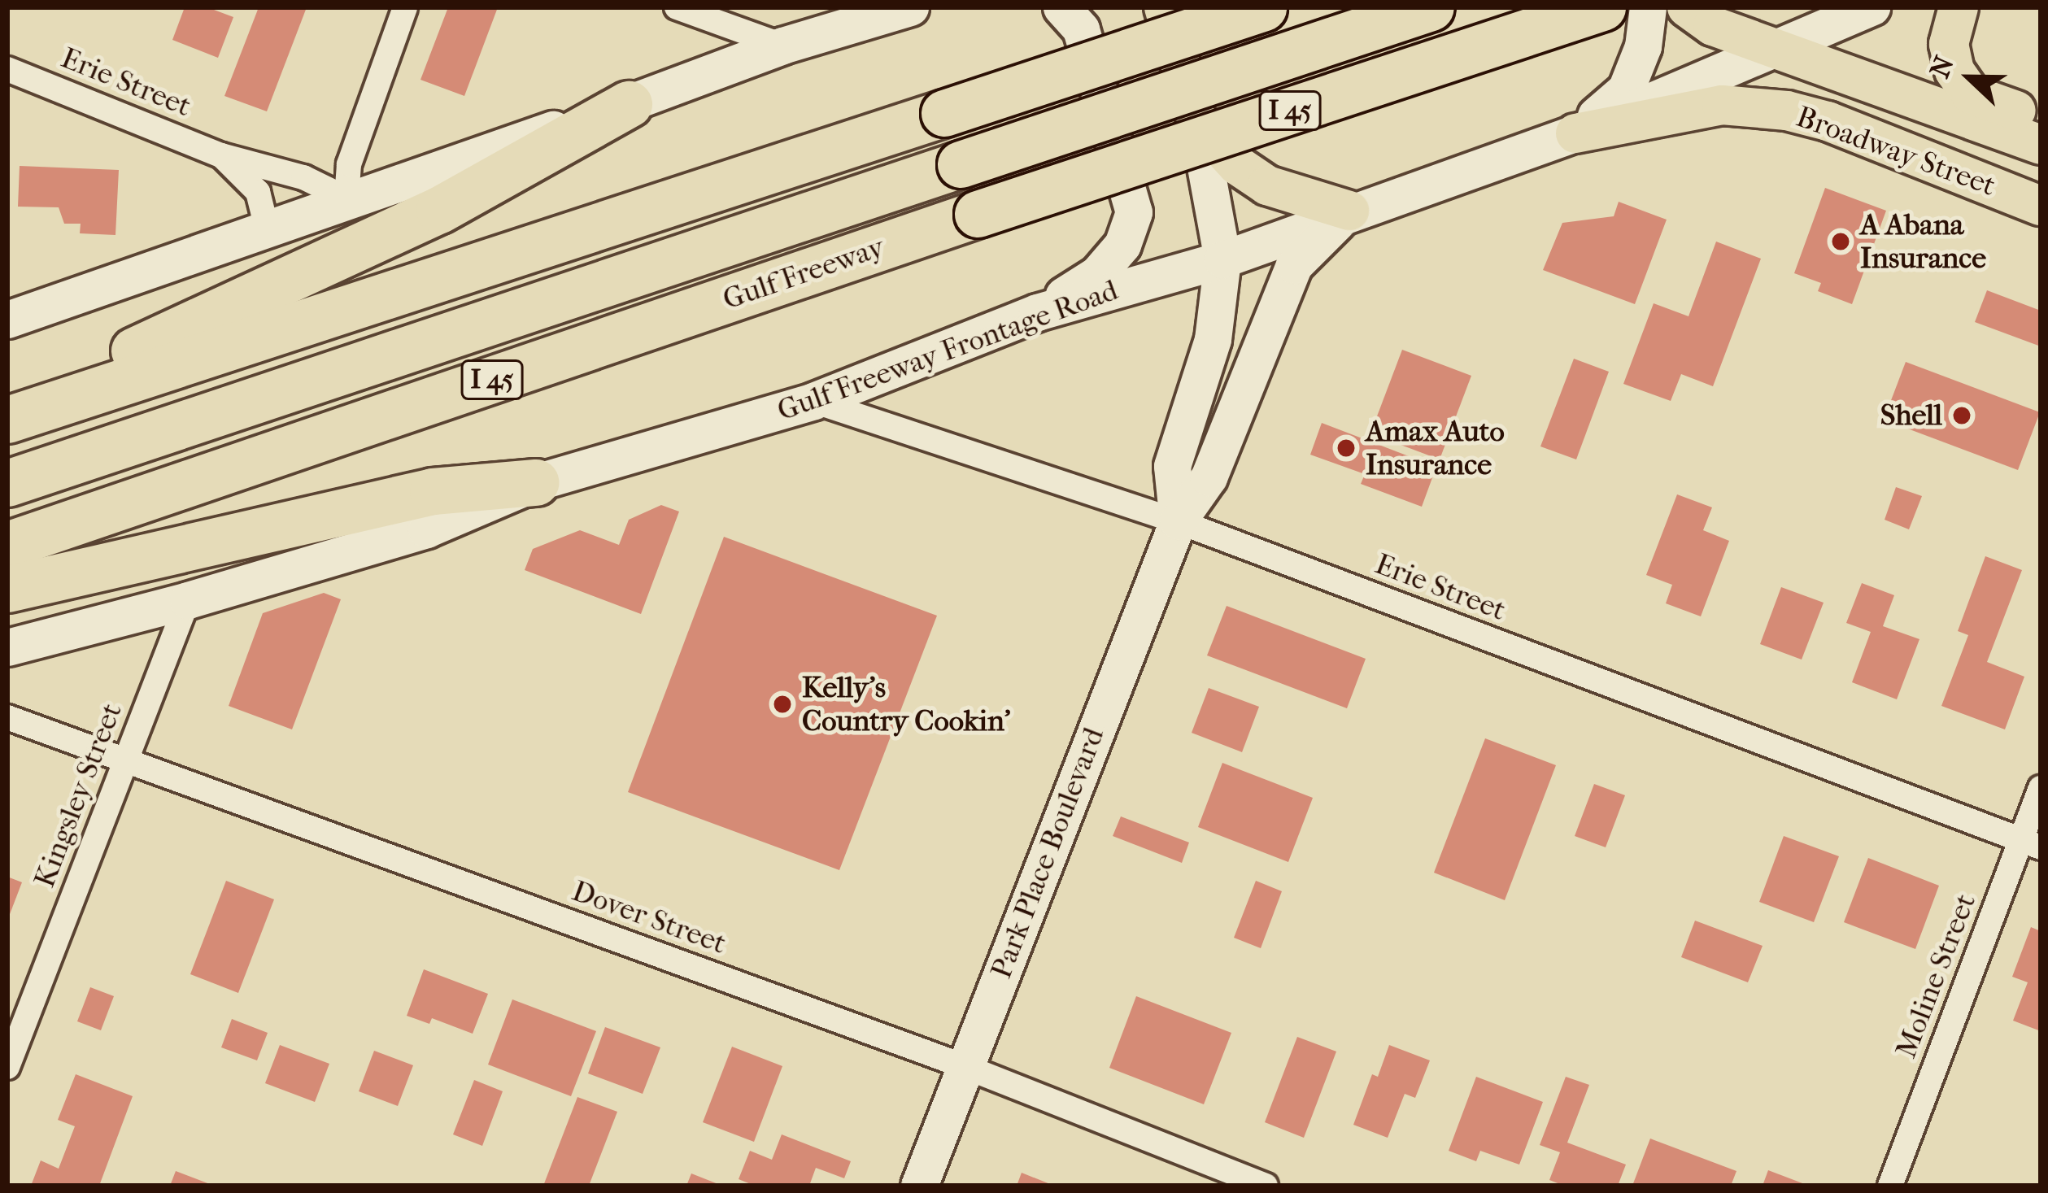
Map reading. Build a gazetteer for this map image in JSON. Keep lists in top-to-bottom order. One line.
{"streets":{"highway":["I 45","Gulf Freeway"],"main road":["Broadway Street","Gulf Freeway Frontage Road","Park Place Boulevard"],"street":["Erie Street","Kingsley Street","Dover Street","Moline Street"]},"crossings":[["Erie Street","Gulf Freeway Frontage Road"],["Erie Street","Park Place Boulevard"],["Erie Street","Moline Street"],["Broadway Street","Gulf Freeway Frontage Road"],["Gulf Freeway Frontage Road","Kingsley Street"],["Gulf Freeway Frontage Road","Park Place Boulevard"],["Kingsley Street","Dover Street"],["Park Place Boulevard","Dover Street"]],"places":["A Abana Insurance","Shell","Amax Auto Insurance","Kelly's Country Cookin'"],"north":"left"}
